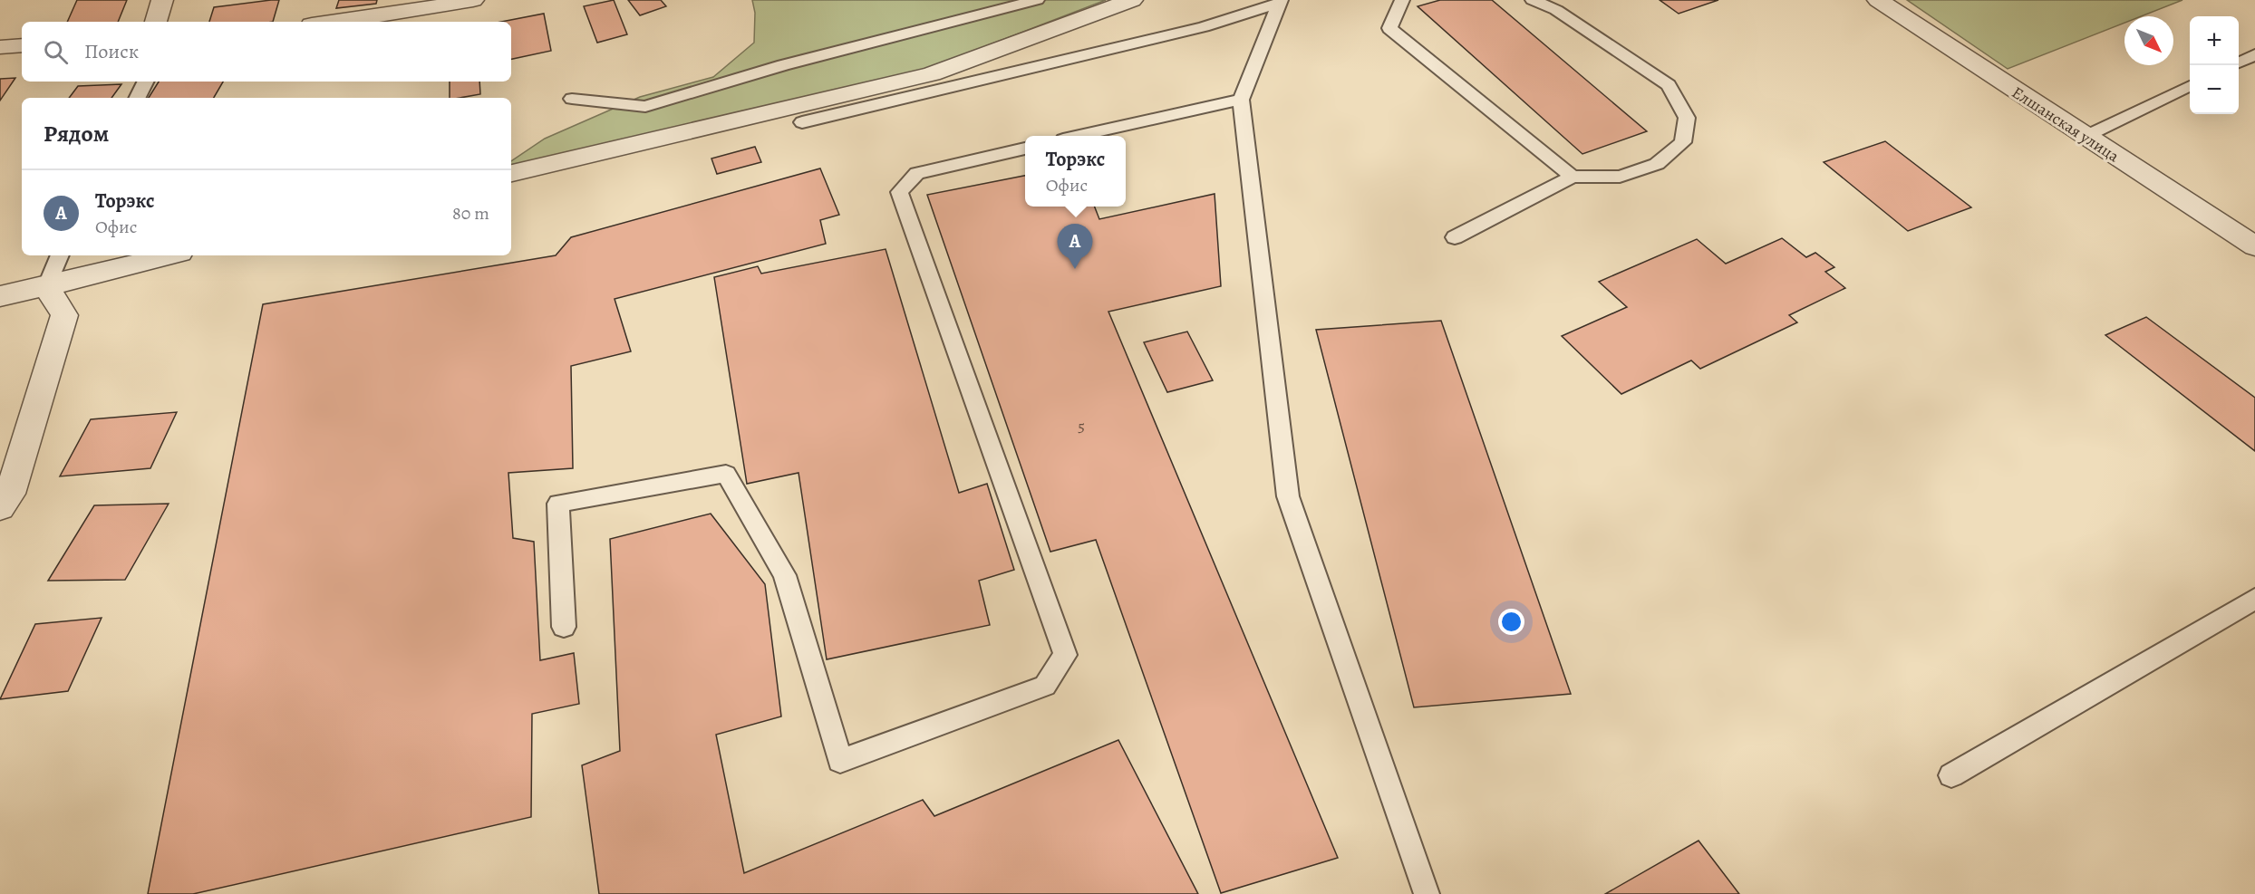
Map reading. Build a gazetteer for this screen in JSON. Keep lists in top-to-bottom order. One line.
{"streets":{"street":["Елшанская улица"]},"house_numbers":["5"],"north":"bottom right","page":{"map_buttons":["+","−"],"search":"Поиск","heading":"Рядом","popup":["Торэкс","Офис"],"list":[{"mark":"A","name":"Торэкс","note":"Офис","value":"80 m"}],"pins":"A"}}
